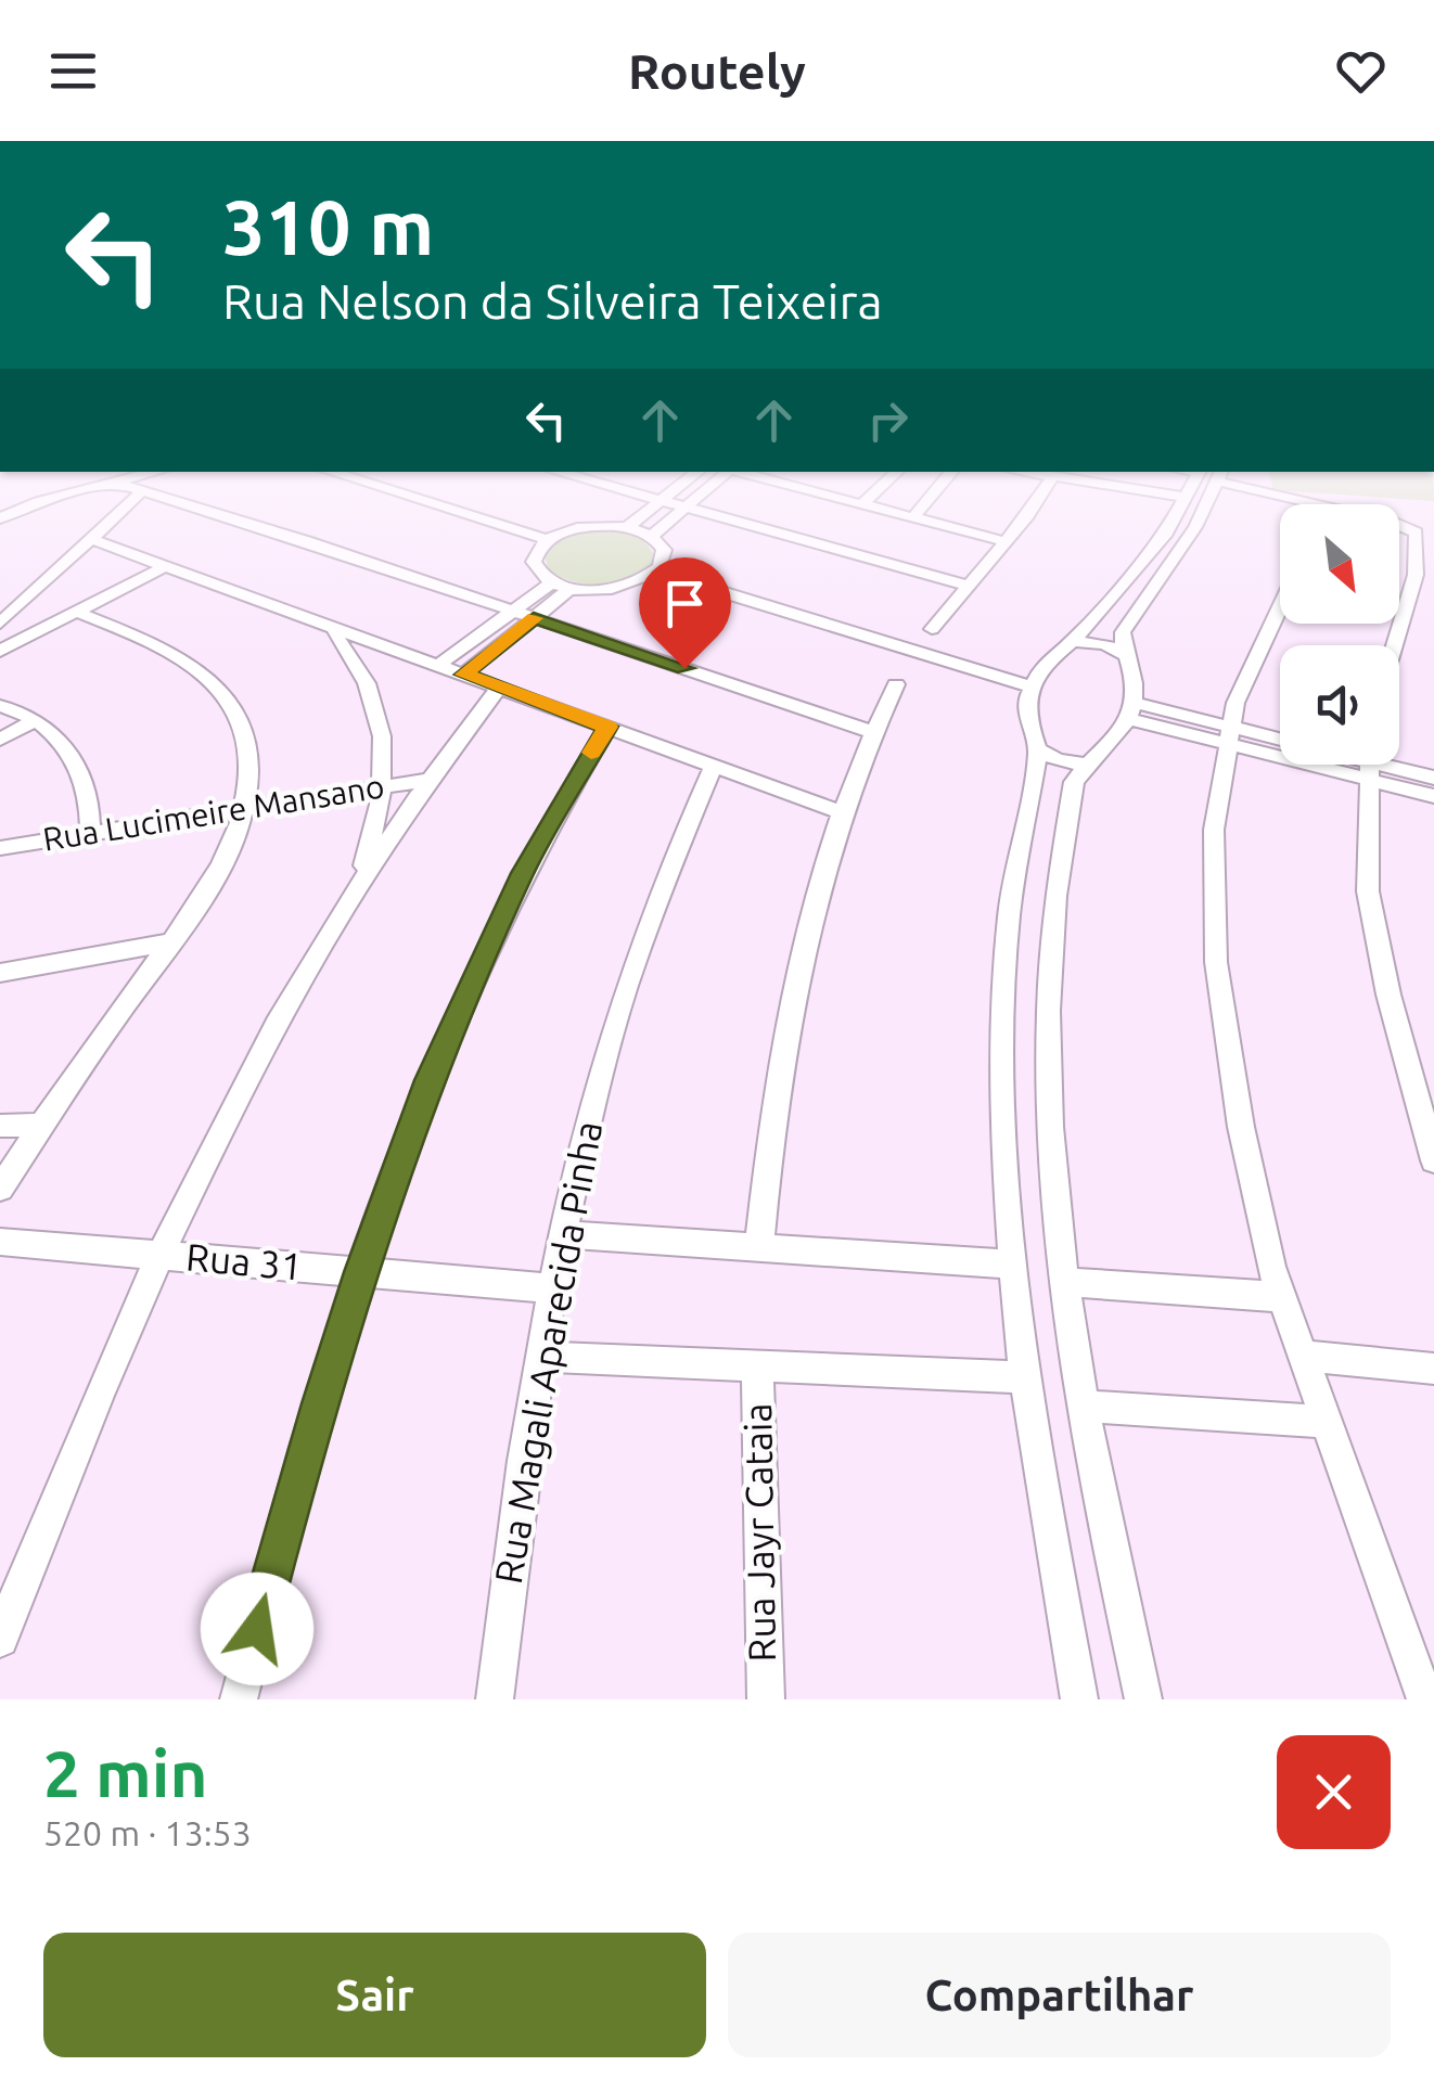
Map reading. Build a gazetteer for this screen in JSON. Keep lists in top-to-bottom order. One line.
{"streets":{"street":["Rua Lucimeire Mansano","Rua 31","Rua Magali Aparecida Pinha","Rua Jayr Cataia"]},"crossings":[["Rua 31","Rua Magali Aparecida Pinha"]],"north":"bottom right","page":{"header":"Routely","turn":["310 m","Rua Nelson da Silveira Teixeira"],"heading":["2 min","520 m · 13:53"],"buttons":["Sair","Compartilhar"]}}
